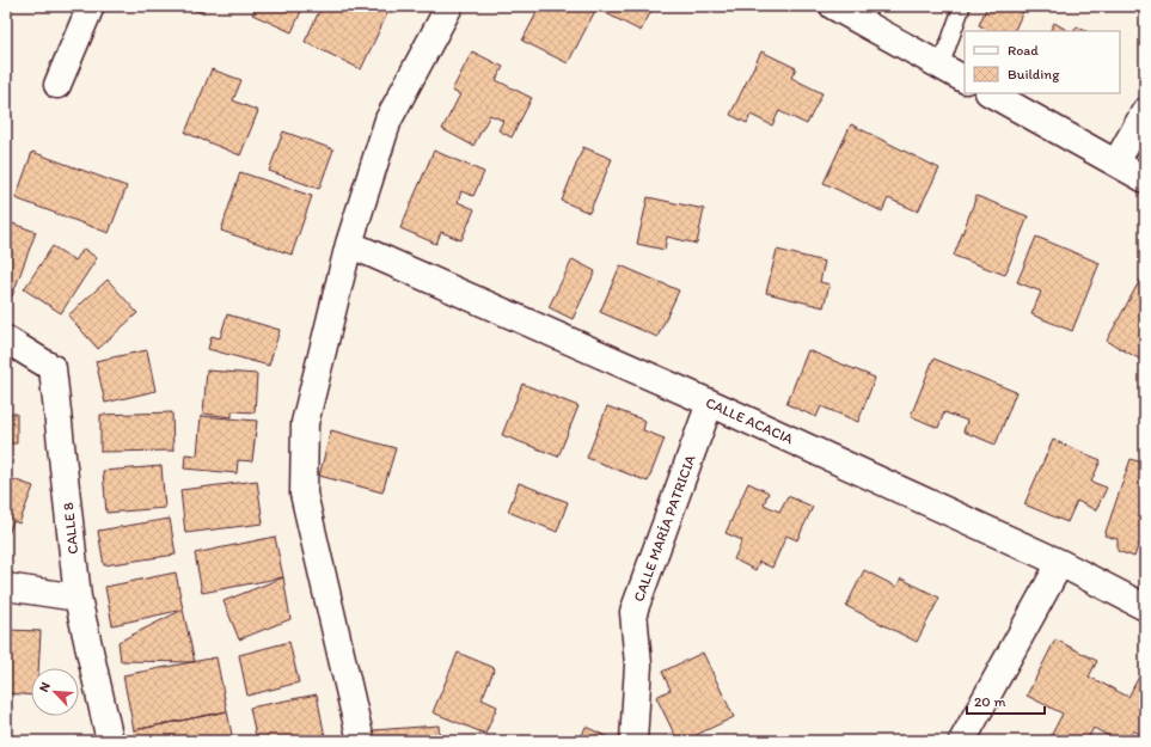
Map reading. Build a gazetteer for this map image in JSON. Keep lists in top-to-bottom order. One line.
{"streets":{"street":["CALLE ACACIA","CALLE 8","CALLE MARÍA PATRICIA"]},"crossings":[["CALLE ACACIA","CALLE MARÍA PATRICIA"]],"legend":["Road","Building"],"scale_bar":"20 m","north":"top left"}
